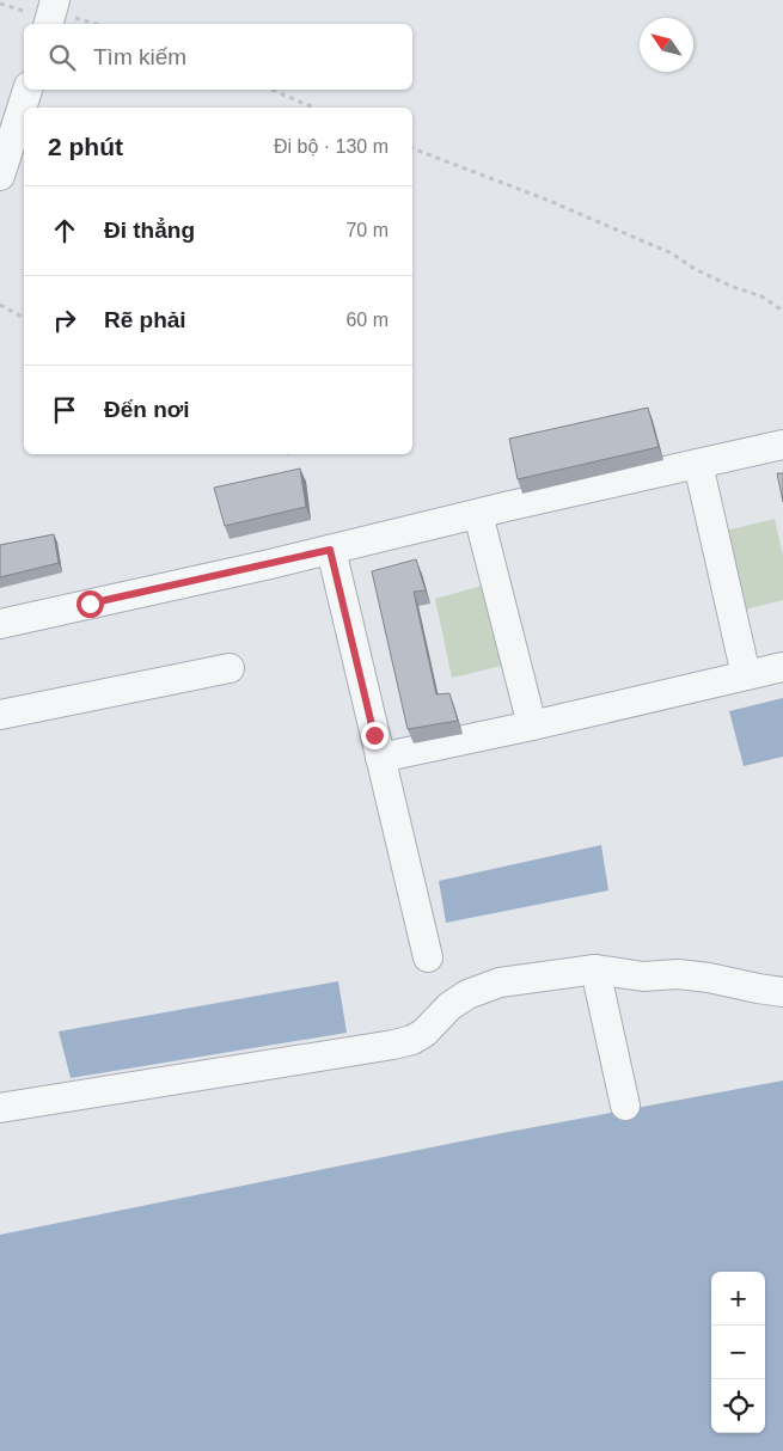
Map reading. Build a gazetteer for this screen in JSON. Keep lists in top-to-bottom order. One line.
{"north":"top left","page":{"search":"Tìm kiếm","heading":["2 phút","Đi bộ · 130 m"],"list":[["Đi thẳng","70 m"],["Rẽ phải","60 m"],"Đến nơi"],"map_buttons":["+","−"]}}
